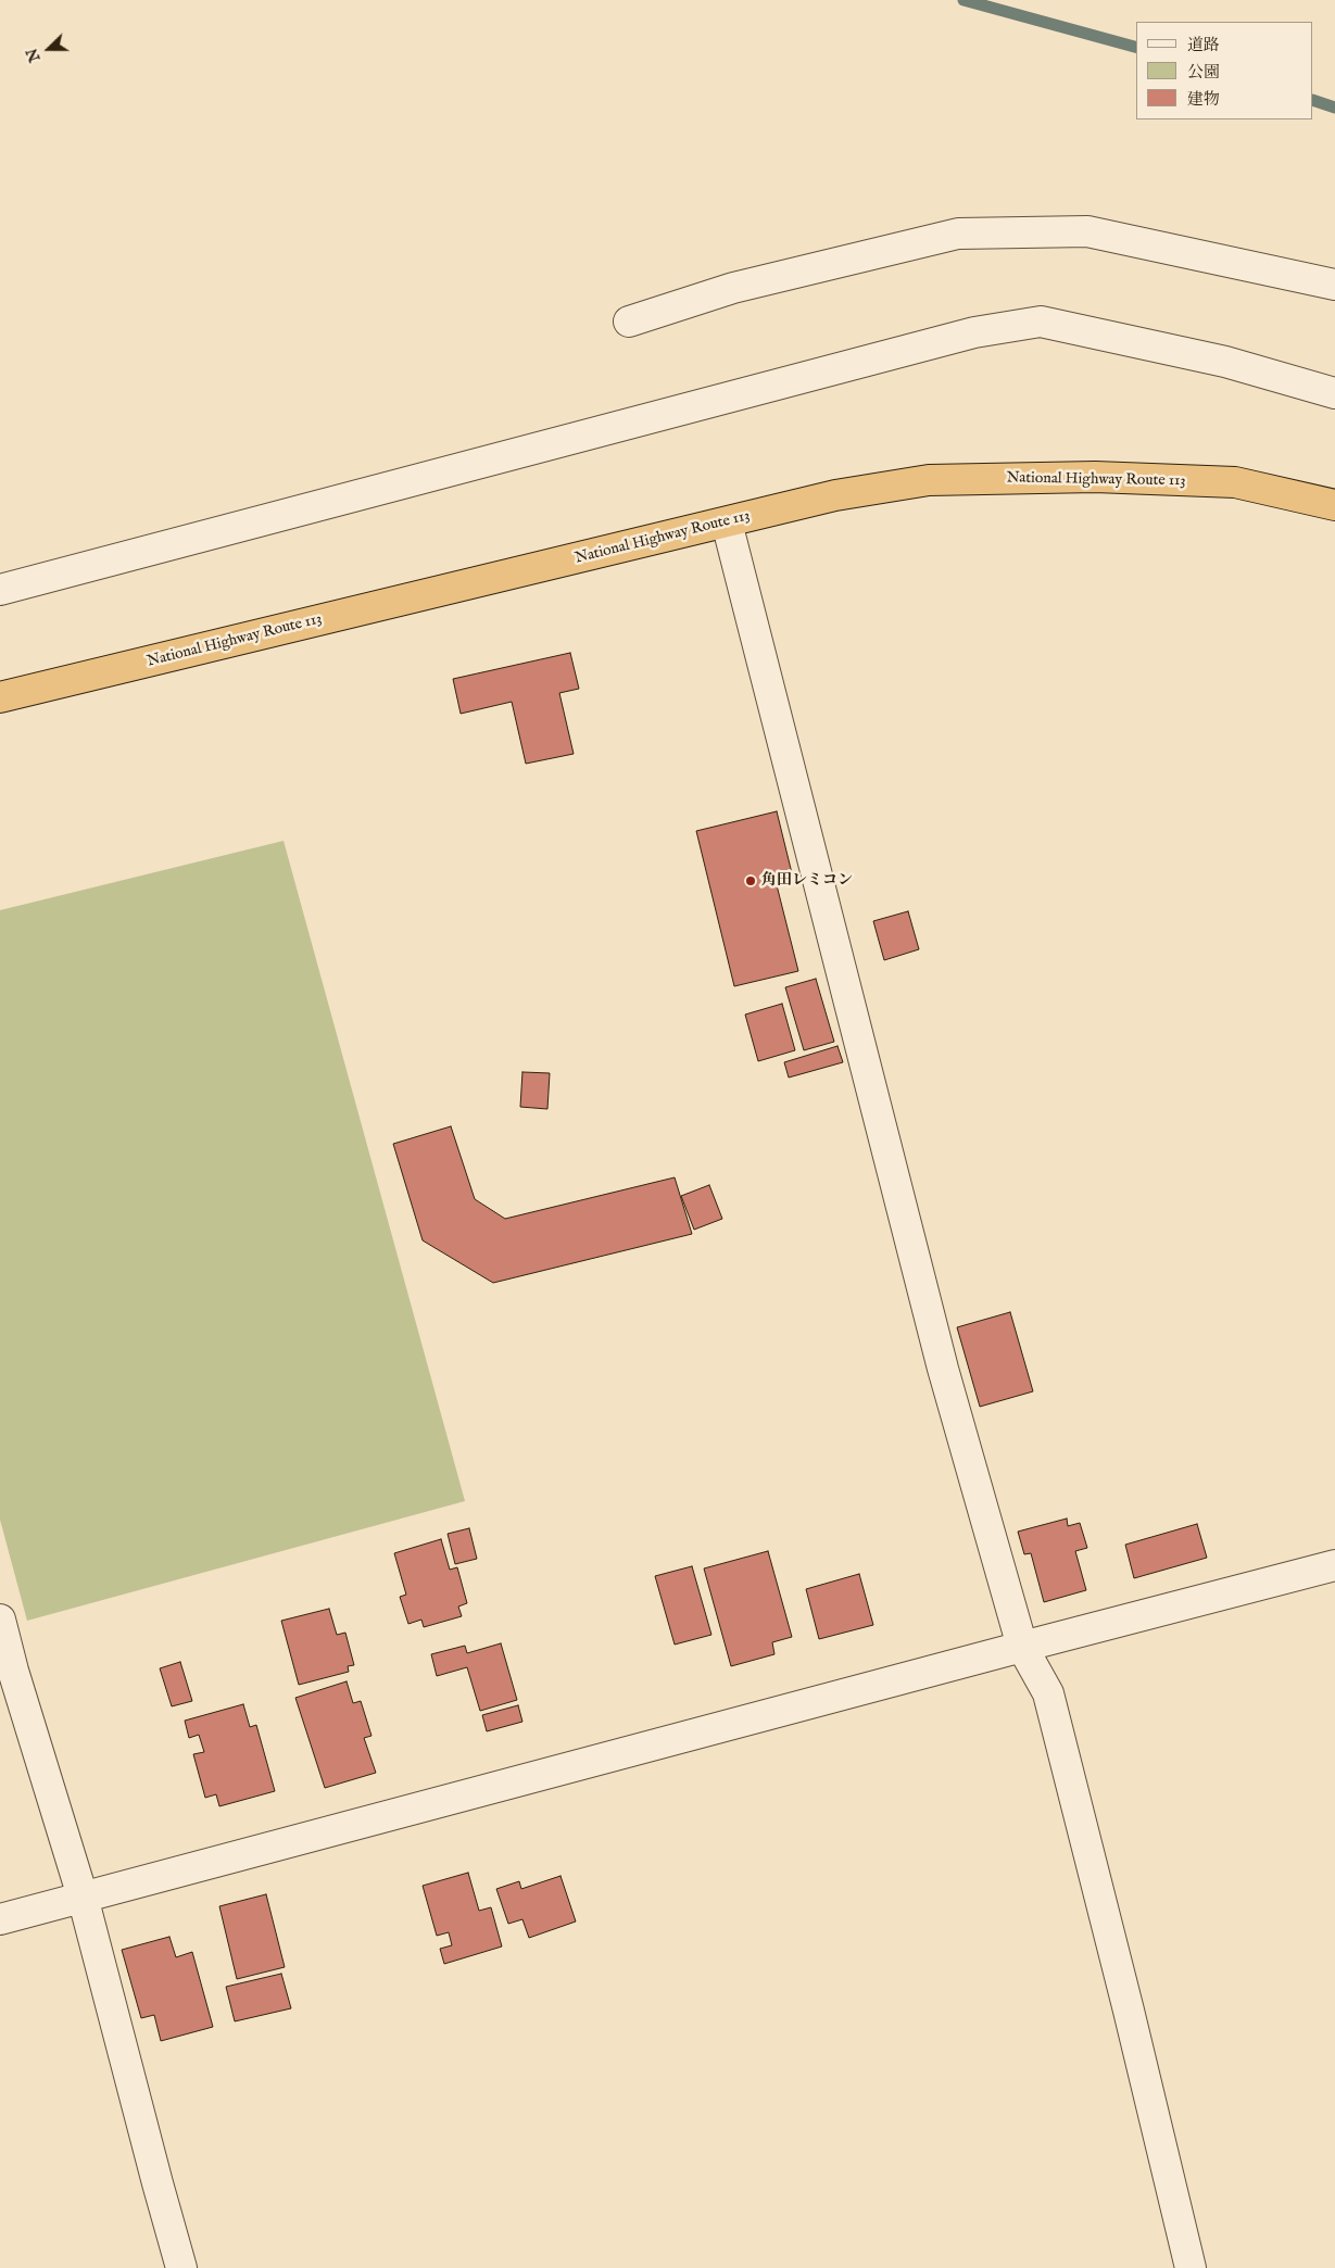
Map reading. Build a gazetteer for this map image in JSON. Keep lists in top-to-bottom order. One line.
{"streets":{"highway":["National Highway Route 113"]},"places":["角田レミコン"],"legend":["道路","公園","建物"],"north":"left"}
